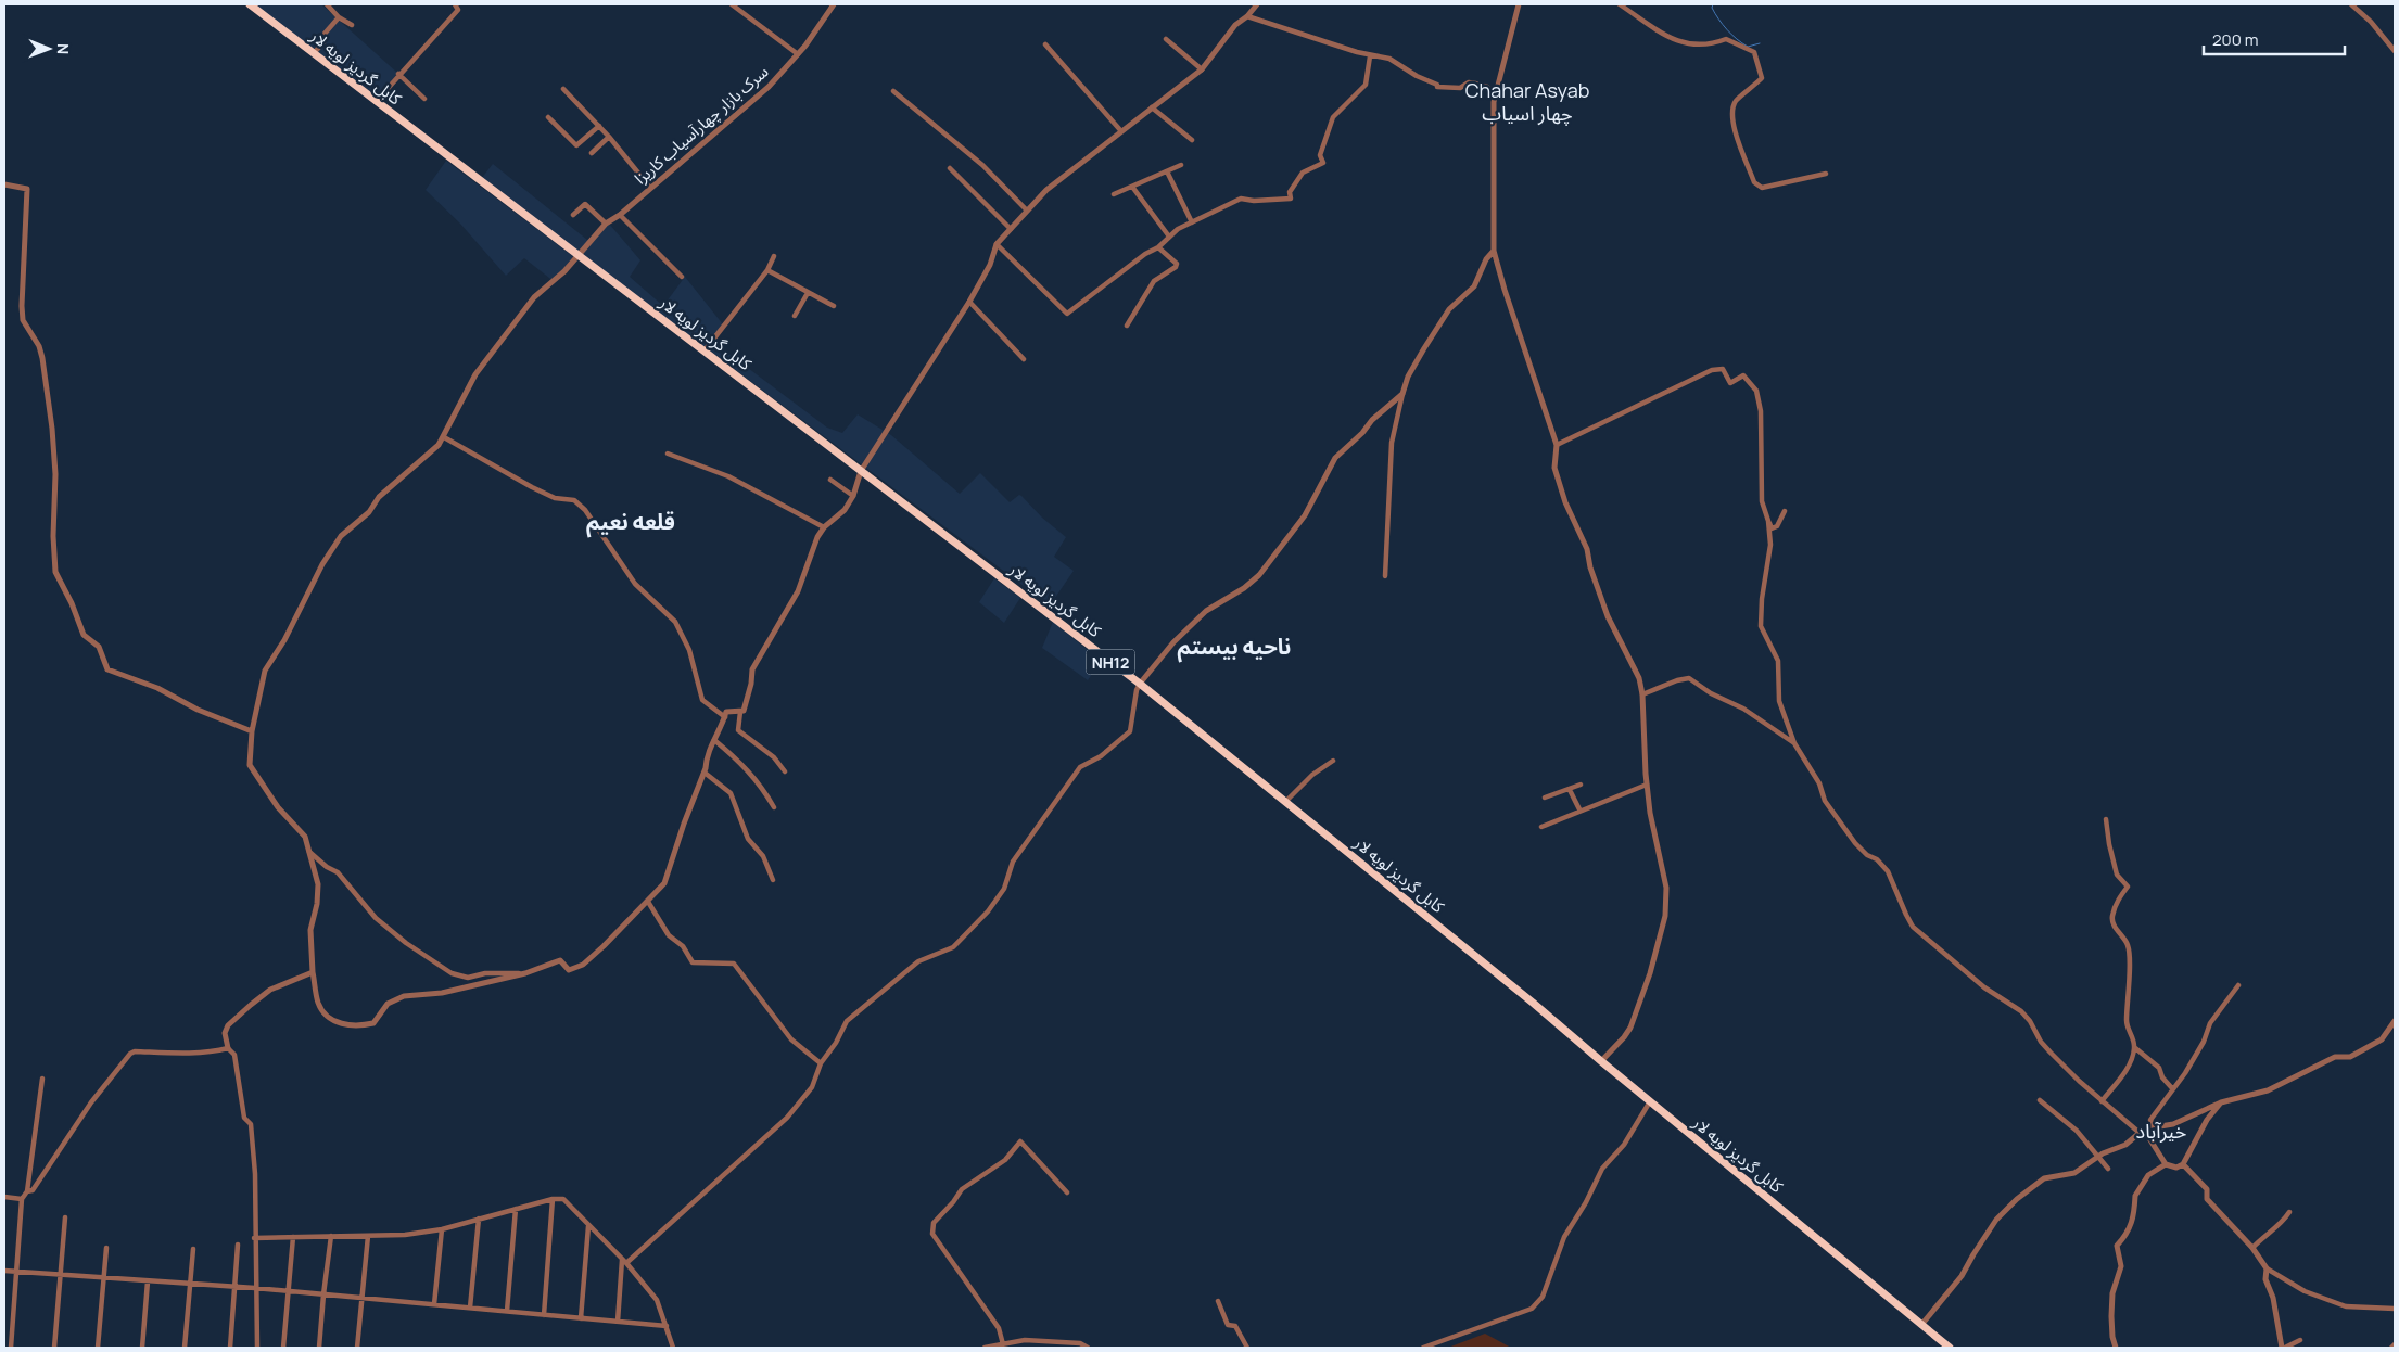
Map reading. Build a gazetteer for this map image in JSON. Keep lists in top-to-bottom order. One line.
{"streets":{"highway":["کابل گردیز لویه لار","NH12"],"street":["سرک بازار چهارآسیاب کاریزا"]},"crossings":[["کابل گردیز لویه لار","سرک بازار چهارآسیاب کاریزا"]],"districts":["Chahar Asyab چهار اسیاب","قلعه نعيم","ناحیه بیستم","خیرآباد"],"scale_bar":"200 m","north":"right"}
